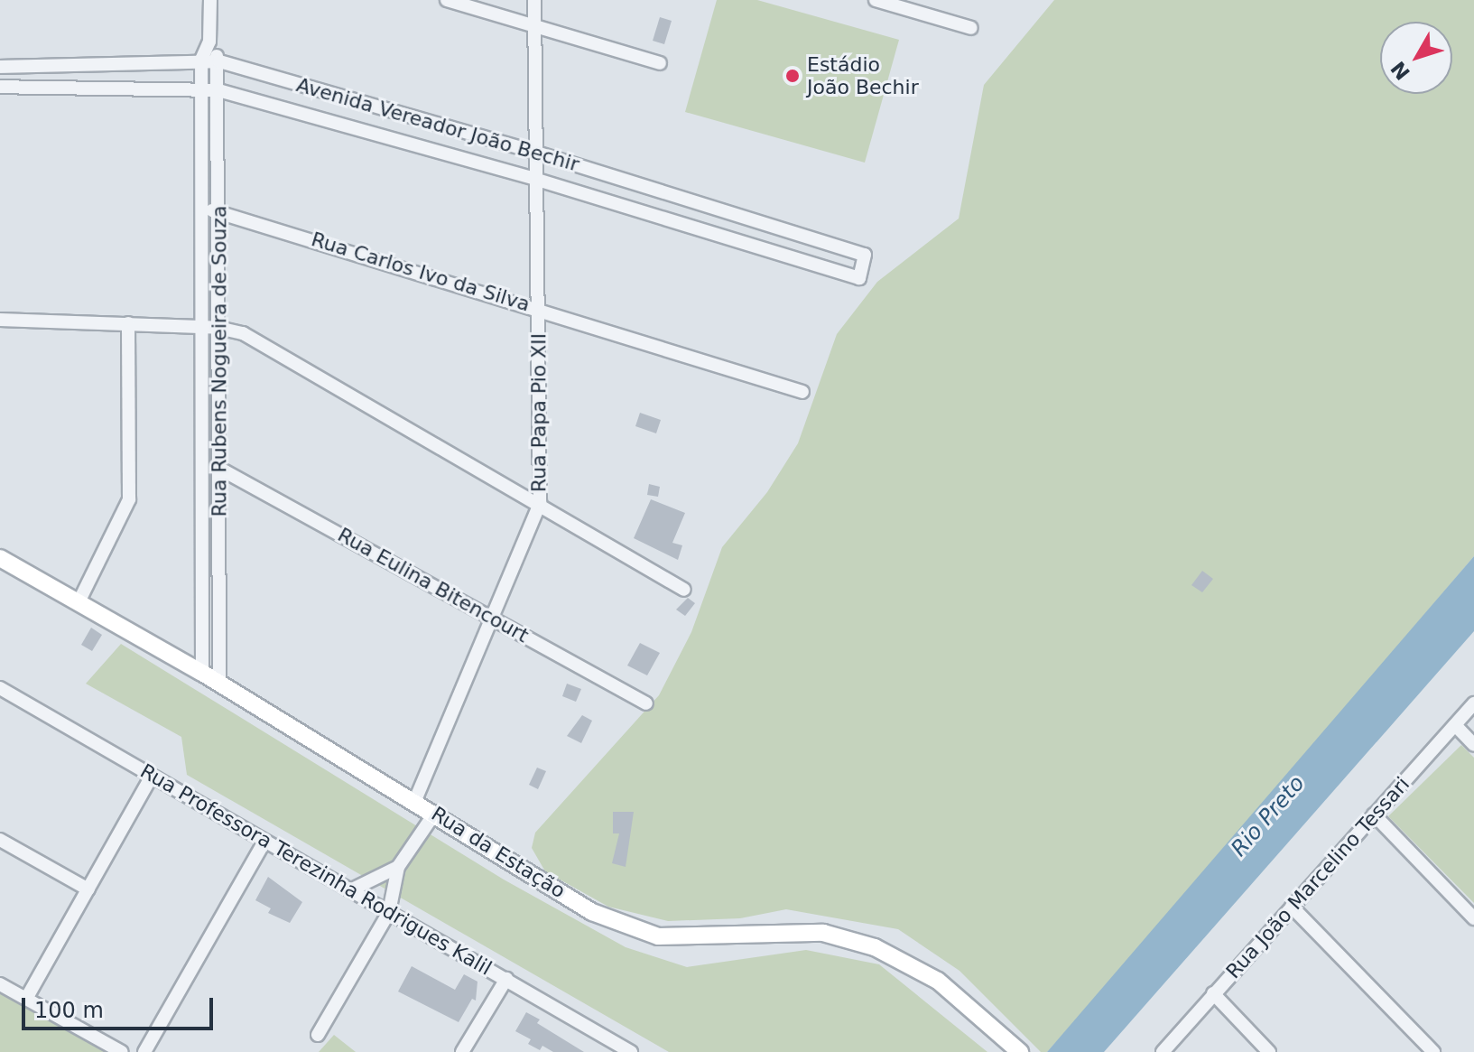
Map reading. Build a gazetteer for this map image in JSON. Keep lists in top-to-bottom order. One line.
{"streets":{"main road":["Rua da Estação"],"street":["Avenida Vereador João Bechir","Rua Carlos Ivo da Silva","Rua Rubens Nogueira de Souza","Rua Papa Pio XII","Rua Eulina Bitencourt","Rua Professora Terezinha Rodrigues Kalil","Rua João Marcelino Tessari"]},"crossings":[["Avenida Vereador João Bechir","Rua Rubens Nogueira de Souza"],["Avenida Vereador João Bechir","Rua Papa Pio XII"],["Rua Carlos Ivo da Silva","Rua Rubens Nogueira de Souza"],["Rua Carlos Ivo da Silva","Rua Papa Pio XII"],["Rua Rubens Nogueira de Souza","Rua Eulina Bitencourt"],["Rua Rubens Nogueira de Souza","Rua da Estação"],["Rua Papa Pio XII","Rua Eulina Bitencourt"],["Rua Papa Pio XII","Rua da Estação"]],"water":["Rio Preto"],"places":["Estádio João Bechir"],"scale_bar":"100 m","north":"bottom left"}
